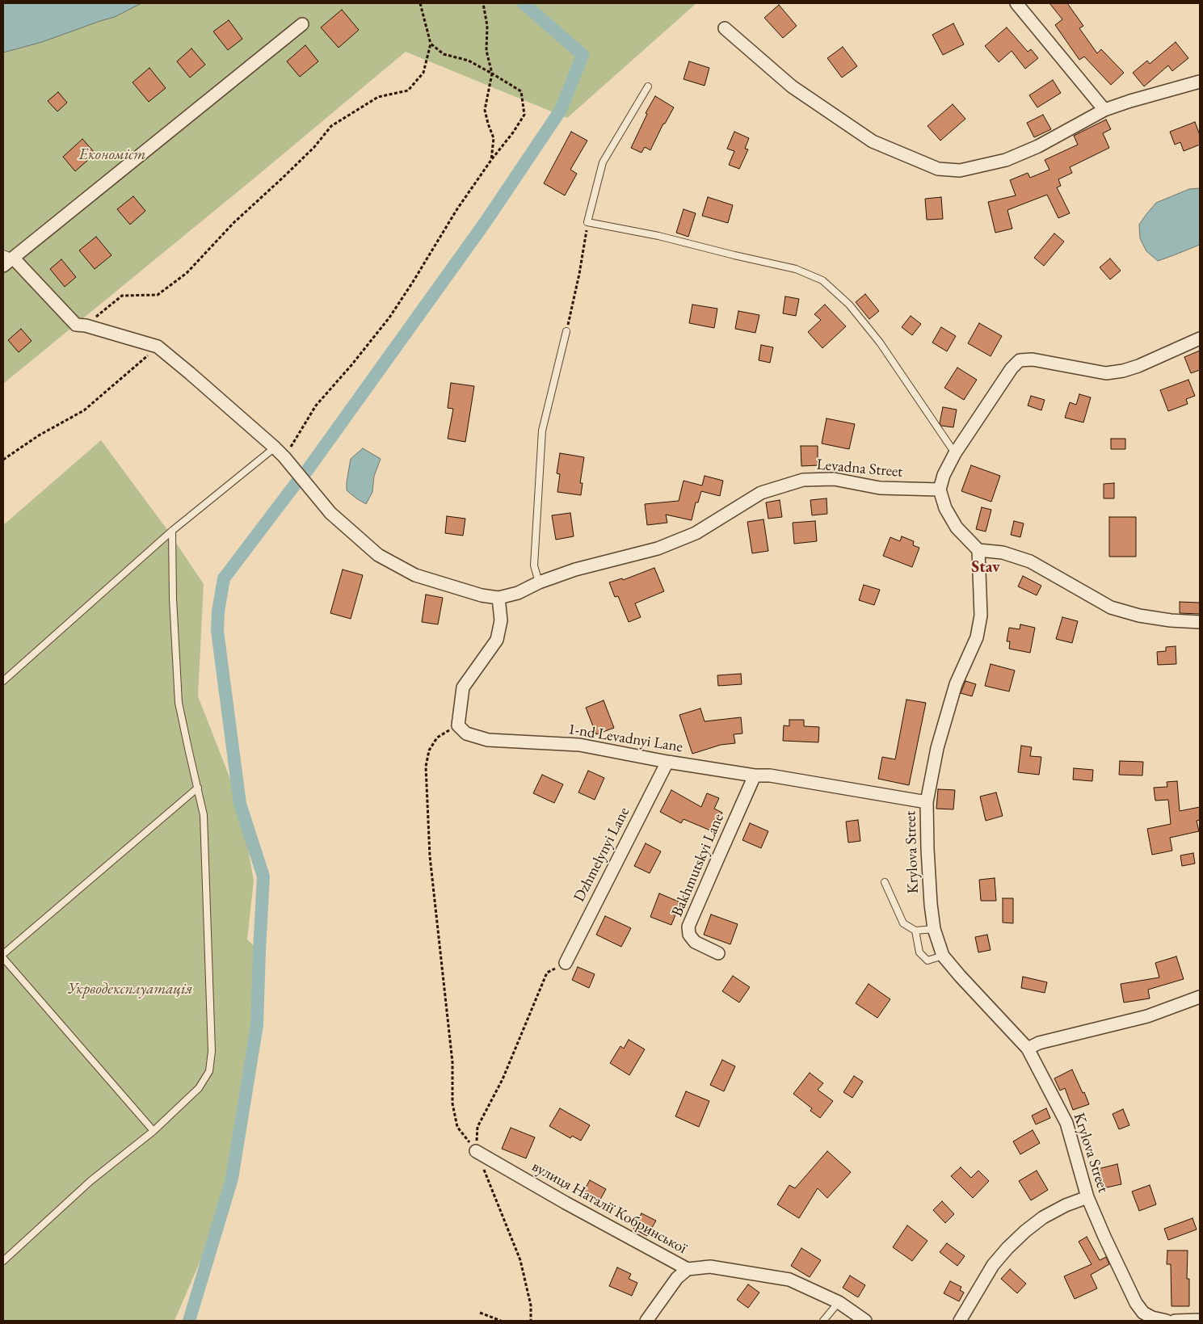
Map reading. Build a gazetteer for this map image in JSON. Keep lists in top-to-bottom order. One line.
{"streets":{"street":["Levadna Street","1-nd Levadnyi Lane","Krylova Street","Dzhmelynyi Lane","Bakhmutskyi Lane","вулиця Наталії Кобринської"]},"crossings":[["1-nd Levadnyi Lane","Krylova Street"],["1-nd Levadnyi Lane","Dzhmelynyi Lane"],["1-nd Levadnyi Lane","Bakhmutskyi Lane"]],"districts":["Stav"],"parks":["Економіст","Укрводексплуатація"]}
